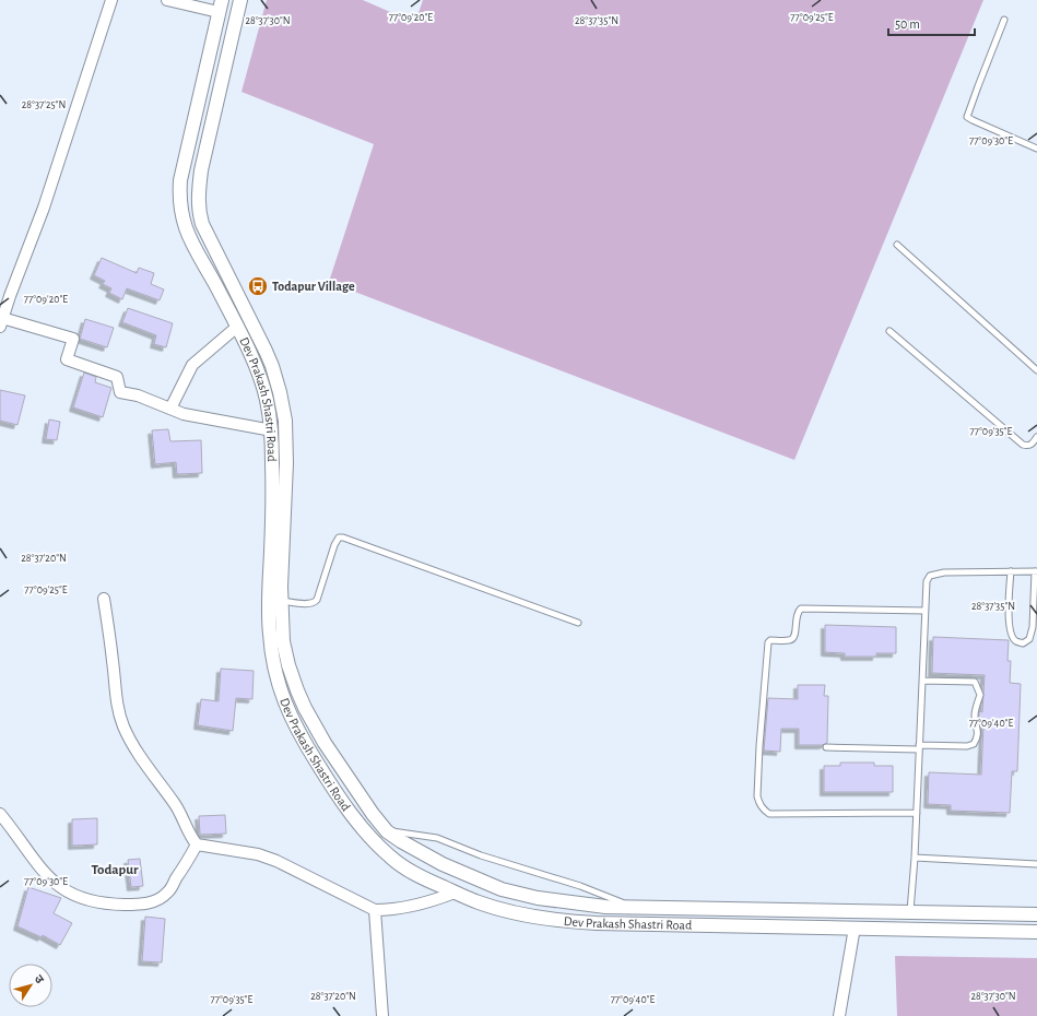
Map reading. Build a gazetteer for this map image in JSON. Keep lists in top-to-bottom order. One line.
{"streets":{"street":["Dev Prakash Shastri Road"]},"districts":["Todapur"],"places":{"bus stop":["Todapur Village"]},"scale_bar":"50 m","north":"top right","coordinates":["77°09'25\"E","77°09'20\"E","28°37'30\"N","28°37'35\"N","28°37'25\"N","77°09'30\"E","77°09'35\"E","28°37'20\"N","77°09'40\"E"]}
